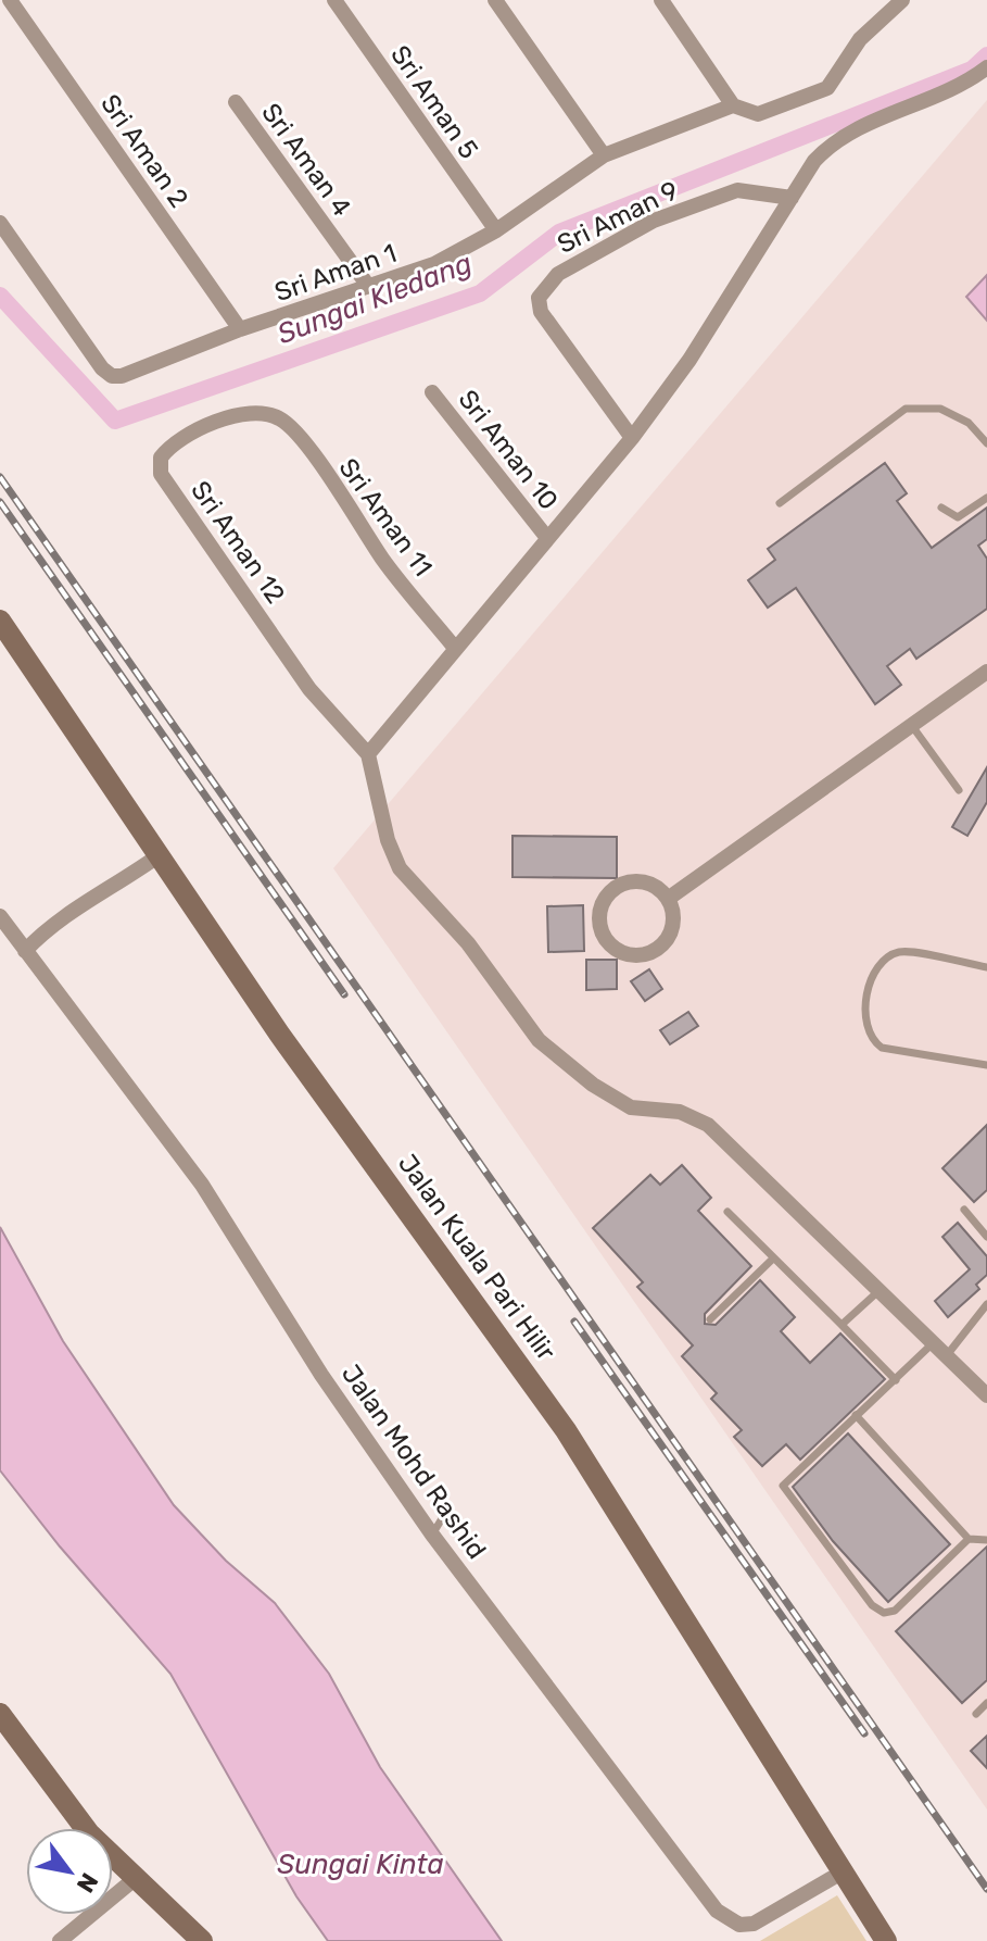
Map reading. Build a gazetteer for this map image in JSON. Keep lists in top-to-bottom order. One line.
{"streets":{"street":["Sri Aman 5","Sri Aman 2","Sri Aman 4","Sri Aman 9","Sri Aman 1","Sri Aman 10","Sri Aman 11","Sri Aman 12","Jalan Kuala Pari Hilir","Jalan Mohd Rashid"]},"crossings":[["Sri Aman 5","Sri Aman 1"],["Sri Aman 2","Sri Aman 1"],["Sri Aman 4","Sri Aman 1"],["Sri Aman 11","Sri Aman 12"],["Jalan Kuala Pari Hilir","Jalan Mohd Rashid"]],"water":["Sungai Kledang","Sungai Kinta"],"north":"bottom right"}
